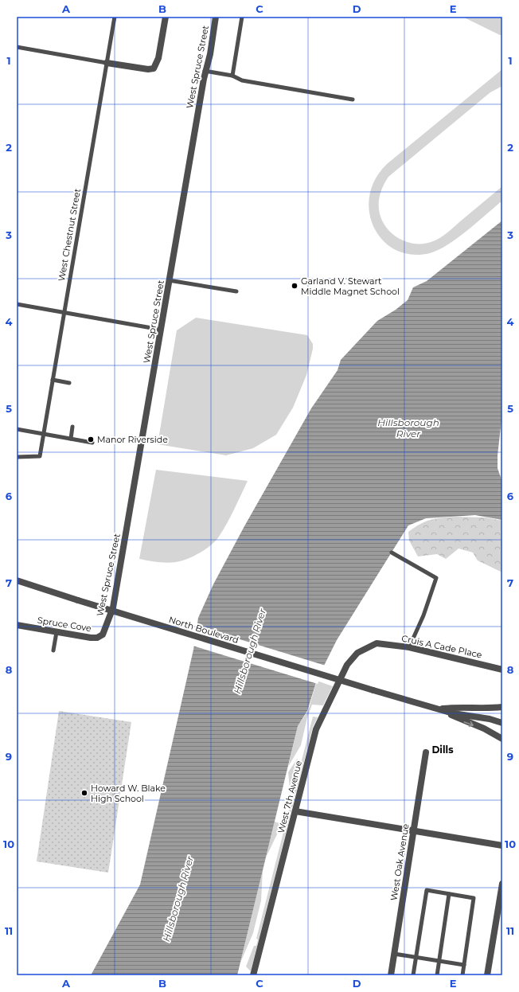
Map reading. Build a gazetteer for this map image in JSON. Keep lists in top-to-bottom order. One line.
{"streets":{"street":["West Spruce Street","Spruce Cove","North Boulevard","Cruis A Cade Place","West 7th Avenue","West Oak Avenue"],"lane":["West Chestnut Street"]},"crossings":[["West Spruce Street","Spruce Cove"],["Cruis A Cade Place","West 7th Avenue"]],"districts":["Dills"],"water":["Hillsborough River"],"places":["Garland V. Stewart Middle Magnet School","Manor Riverside","Howard W. Blake High School"],"grid":{"columns":["A","B","C","D","E"],"rows":["1","2","3","4","5","6","7","8","9","10","11"]}}
